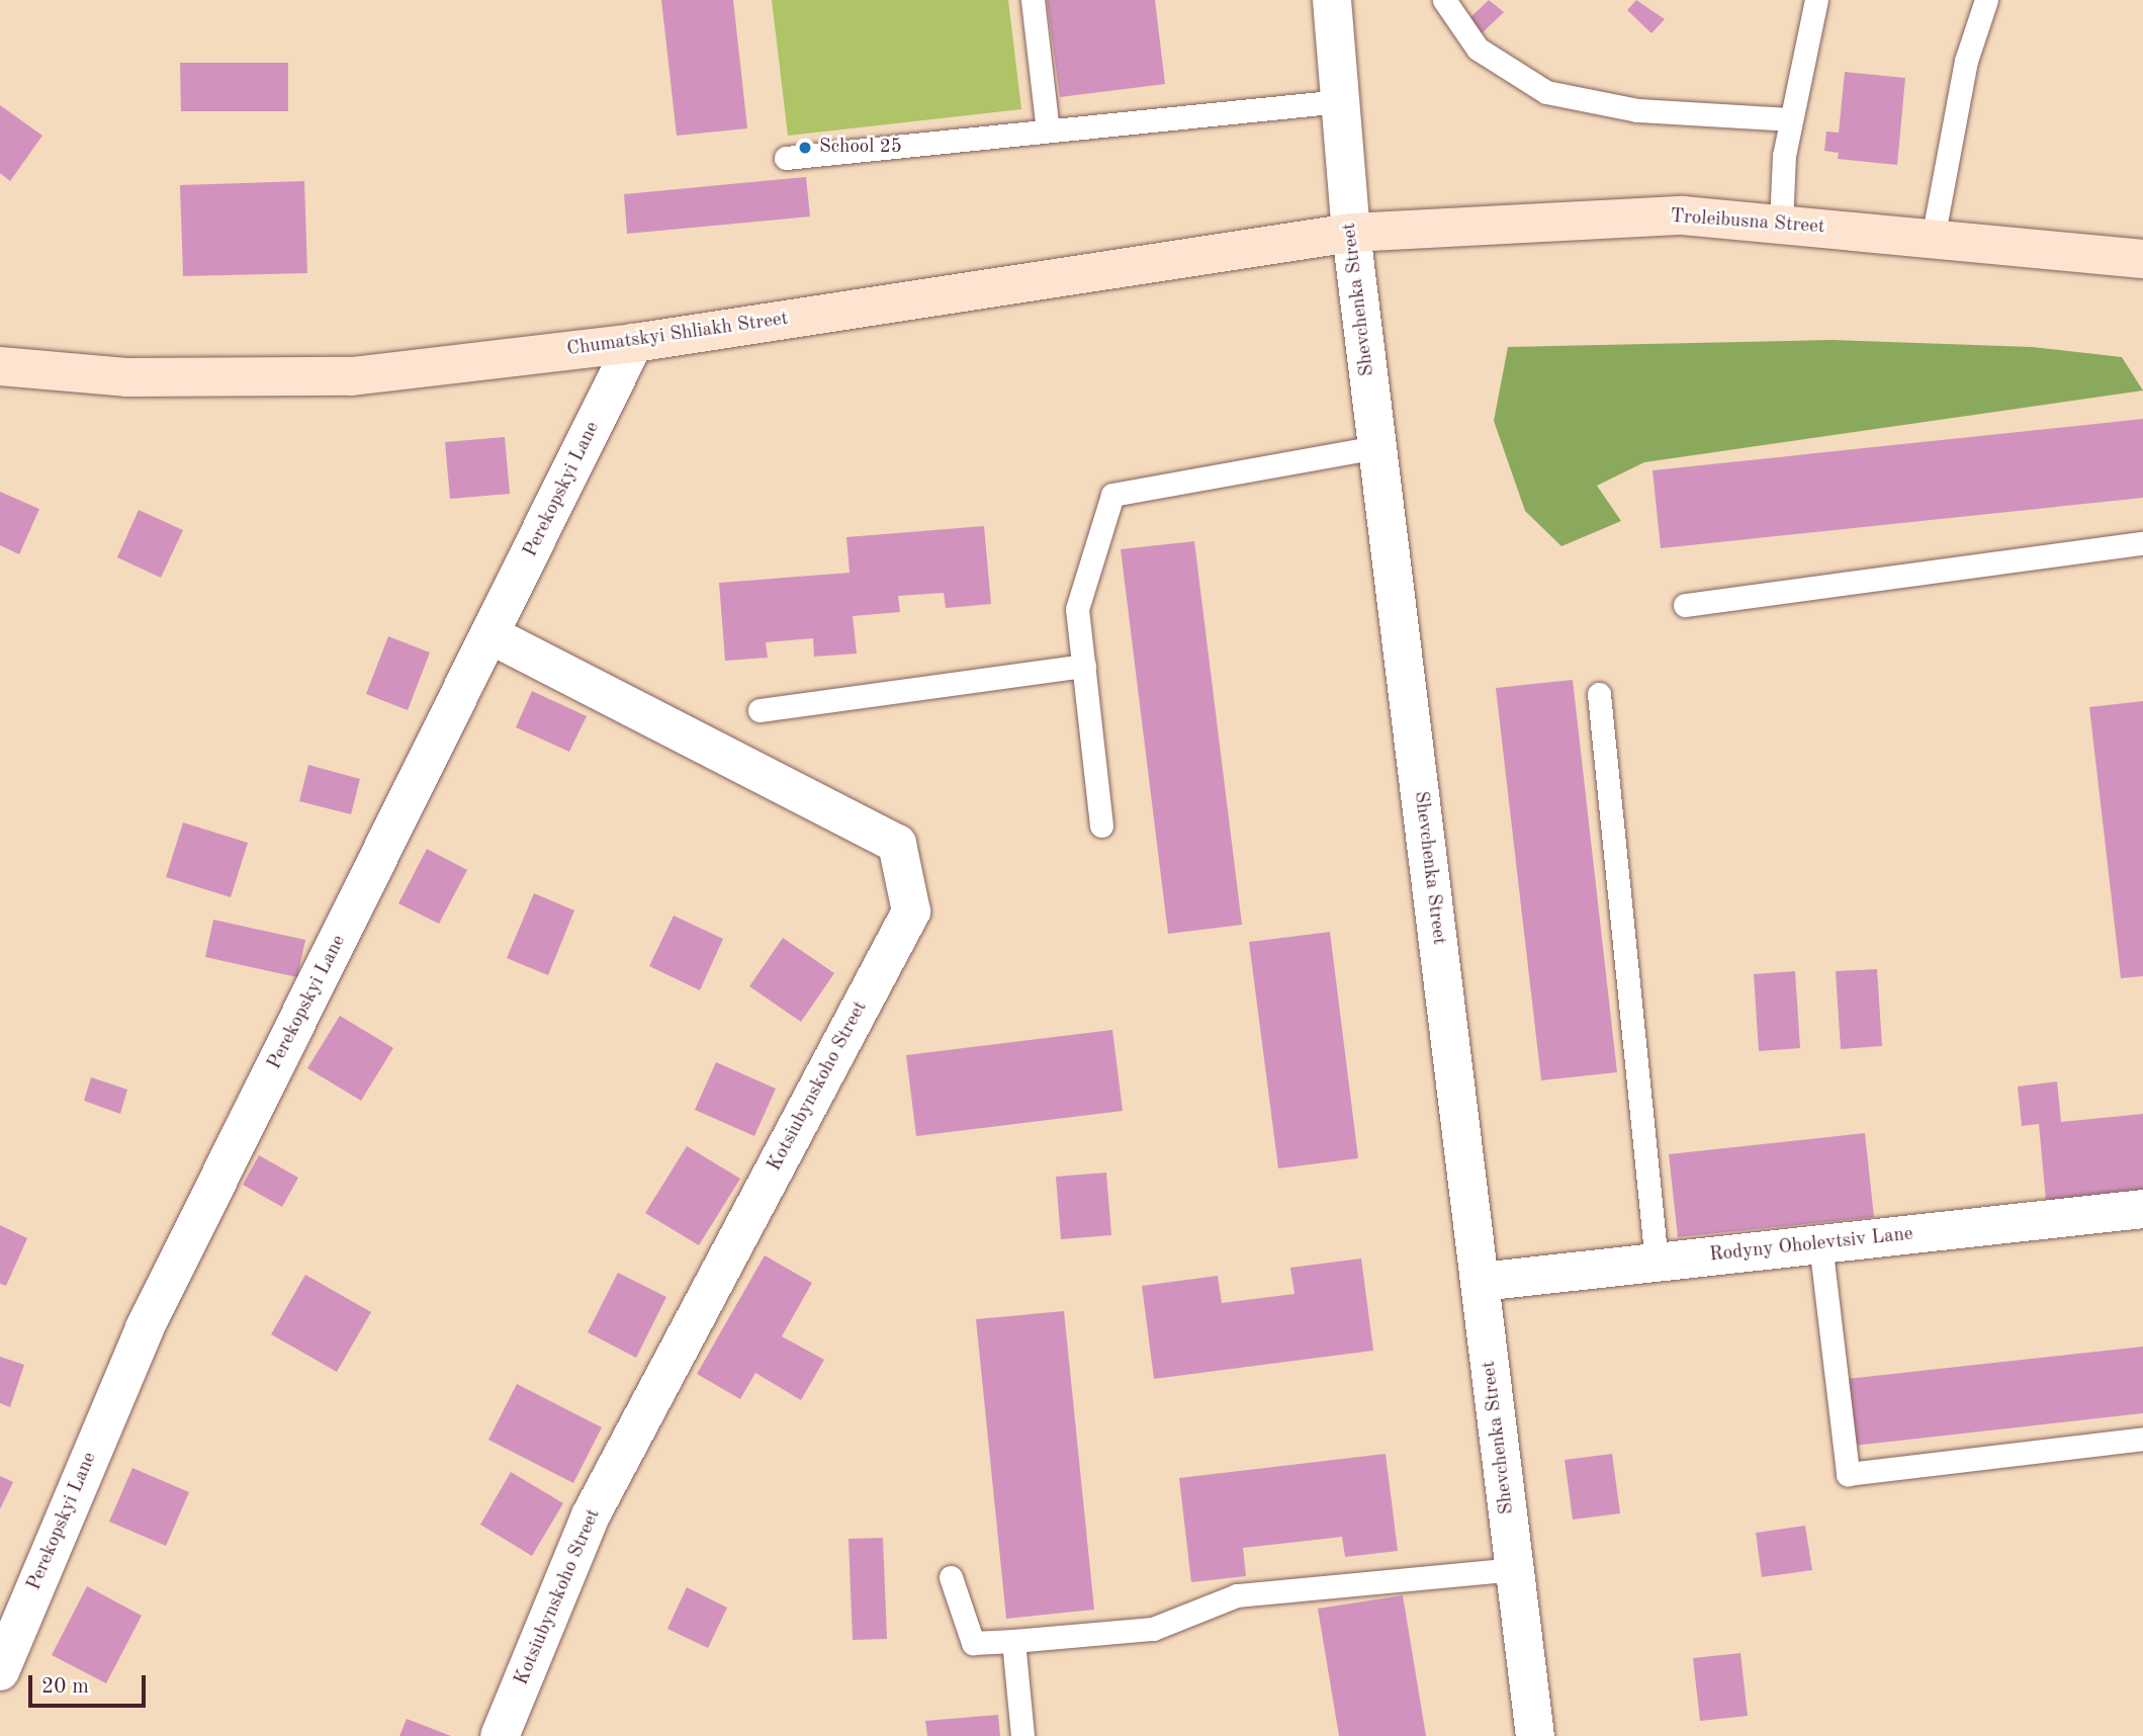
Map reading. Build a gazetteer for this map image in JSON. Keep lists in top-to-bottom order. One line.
{"streets":{"main road":["Troleibusna Street","Chumatskyi Shliakh Street"],"street":["Shevchenka Street","Perekopskyi Lane","Kotsiubynskoho Street","Rodyny Oholevtsiv Lane"]},"crossings":[["Troleibusna Street","Shevchenka Street"],["Troleibusna Street","Chumatskyi Shliakh Street"],["Shevchenka Street","Chumatskyi Shliakh Street"],["Shevchenka Street","Rodyny Oholevtsiv Lane"],["Chumatskyi Shliakh Street","Perekopskyi Lane"],["Perekopskyi Lane","Kotsiubynskoho Street"]],"places":["School 25"],"scale_bar":"20 m"}
